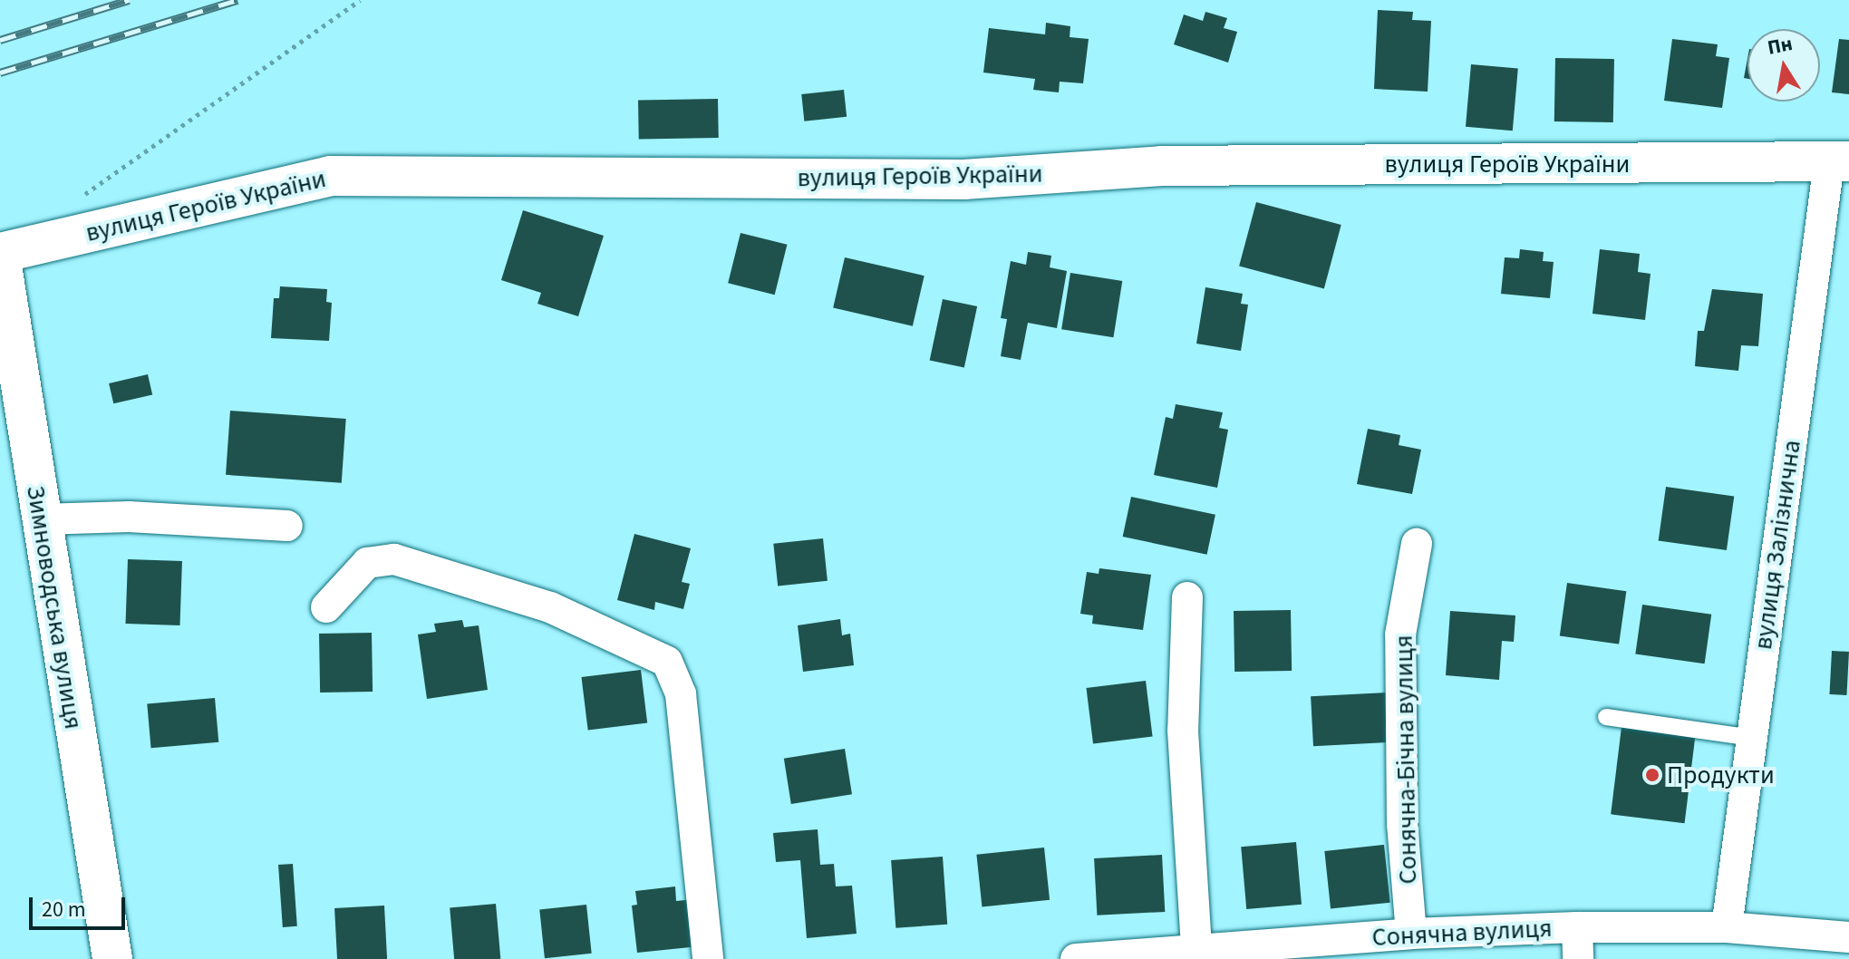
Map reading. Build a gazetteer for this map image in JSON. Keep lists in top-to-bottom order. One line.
{"streets":{"street":["вулиця Героїв України","вулиця Залізнична","Зимноводська вулиця","Сонячна-Бічна вулиця","Сонячна вулиця"]},"crossings":[["вулиця Героїв України","вулиця Залізнична"],["вулиця Героїв України","Зимноводська вулиця"],["вулиця Залізнична","Сонячна вулиця"],["Сонячна-Бічна вулиця","Сонячна вулиця"]],"places":["Продукти"],"scale_bar":"20 m","north":"top"}
